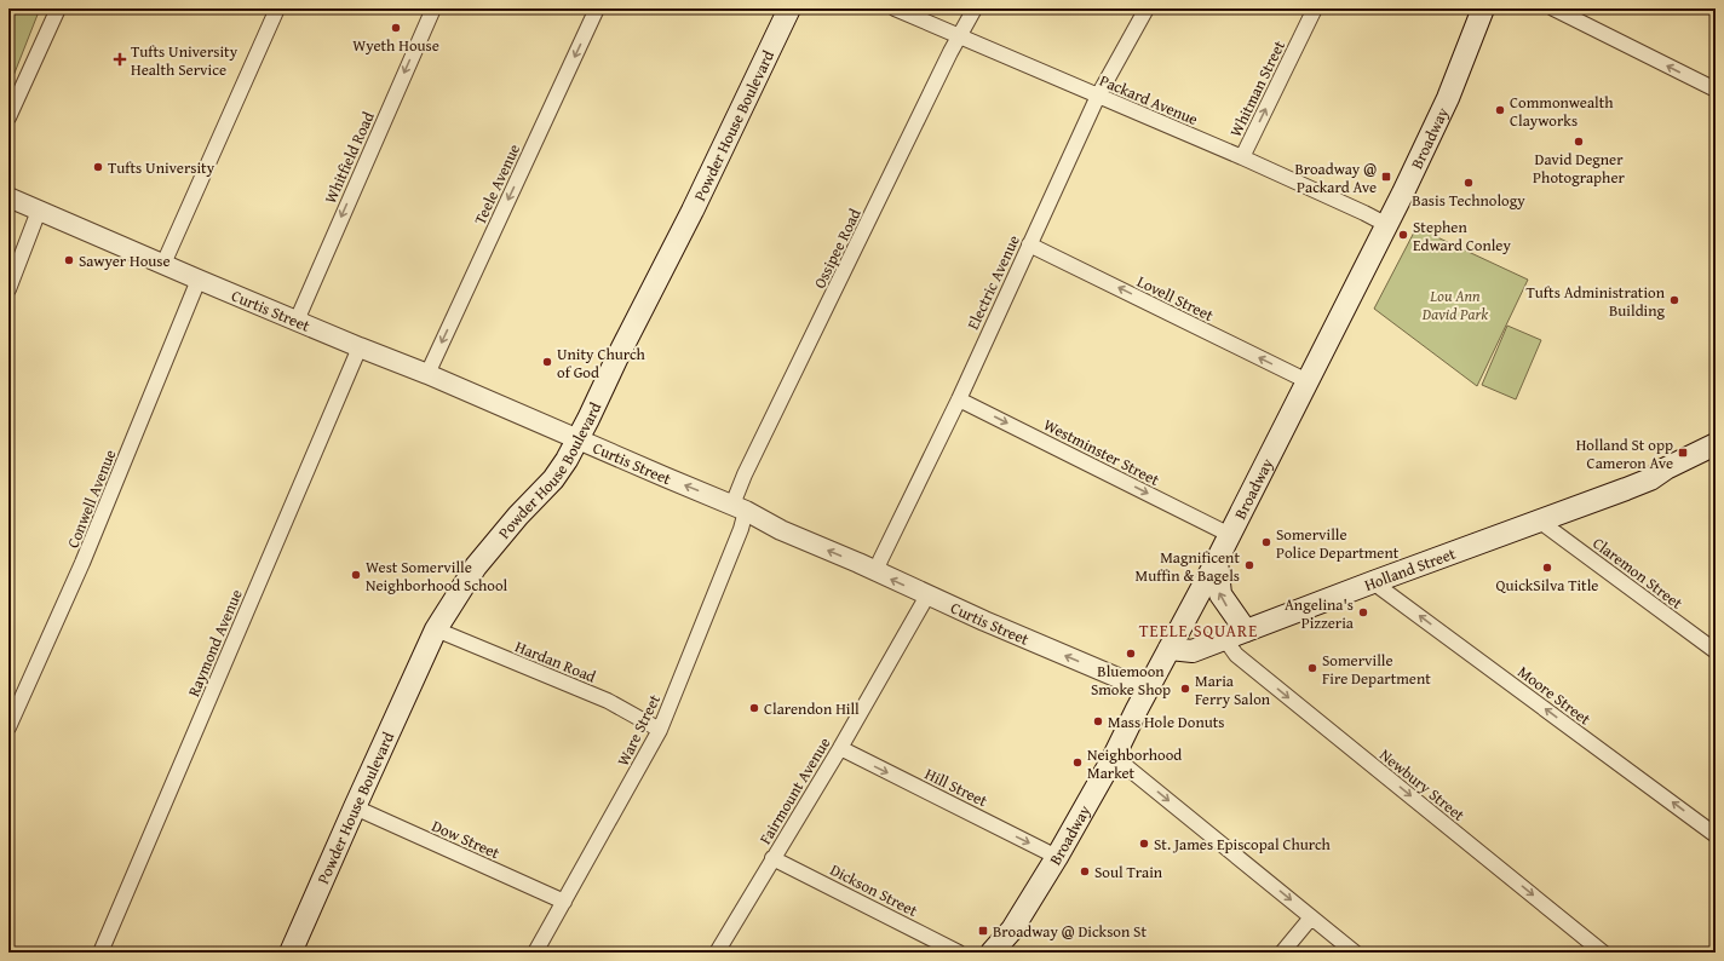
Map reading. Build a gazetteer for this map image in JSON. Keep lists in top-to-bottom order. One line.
{"streets":{"main road":["Powder House Boulevard","Broadway","Holland Street"],"street":["Whitman Street","Packard Avenue","Whitfield Road","Teele Avenue","Ossipee Road","Electric Avenue","Lovell Street","Curtis Street","Westminster Street","Conwell Avenue","Claremon Street","Raymond Avenue","Hardan Road","Moore Street","Ware Street","Newbury Street","Hill Street","Fairmount Avenue","Dow Street","Dickson Street"]},"crossings":[["Whitman Street","Packard Avenue"],["Packard Avenue","Broadway"],["Packard Avenue","Ossipee Road"],["Packard Avenue","Electric Avenue"],["Powder House Boulevard","Curtis Street"],["Powder House Boulevard","Hardan Road"],["Powder House Boulevard","Dow Street"],["Broadway","Lovell Street"],["Broadway","Curtis Street"],["Broadway","Westminster Street"],["Broadway","Holland Street"],["Broadway","Hill Street"],["Whitfield Road","Curtis Street"],["Teele Avenue","Curtis Street"],["Ossipee Road","Curtis Street"],["Ossipee Road","Ware Street"],["Electric Avenue","Lovell Street"],["Electric Avenue","Curtis Street"],["Electric Avenue","Westminster Street"],["Curtis Street","Conwell Avenue"],["Curtis Street","Raymond Avenue"],["Curtis Street","Ware Street"],["Curtis Street","Fairmount Avenue"],["Holland Street","Claremon Street"],["Holland Street","Moore Street"],["Holland Street","Newbury Street"],["Hardan Road","Ware Street"],["Ware Street","Dow Street"],["Hill Street","Fairmount Avenue"],["Fairmount Avenue","Dickson Street"]],"one_way":["Whitman Street","Whitfield Road","Teele Avenue","Lovell Street","Curtis Street","Westminster Street","Moore Street","Newbury Street","Hill Street"],"districts":["TEELE SQUARE"],"parks":["Lou Ann David Park"],"places":{"other":["Wyeth House","Commonwealth Clayworks","David Degner Photographer","Tufts University","Basis Technology","Stephen Edward Conley","Sawyer House","Tufts Administration Building","Unity Church of God","Somerville Police Department","Magnificent Muffin & Bagels","QuickSilva Title","West Somerville Neighborhood School","Angelina's Pizzeria","Bluemoon Smoke Shop","Somerville Fire Department","Maria Ferry Salon","Clarendon Hill","Mass Hole Donuts","Neighborhood Market","St. James Episcopal Church","Soul Train"],"health":["Tufts University Health Service"],"transit":["Broadway @ Packard Ave","Holland St opp Cameron Ave","Broadway @ Dickson St"]}}
